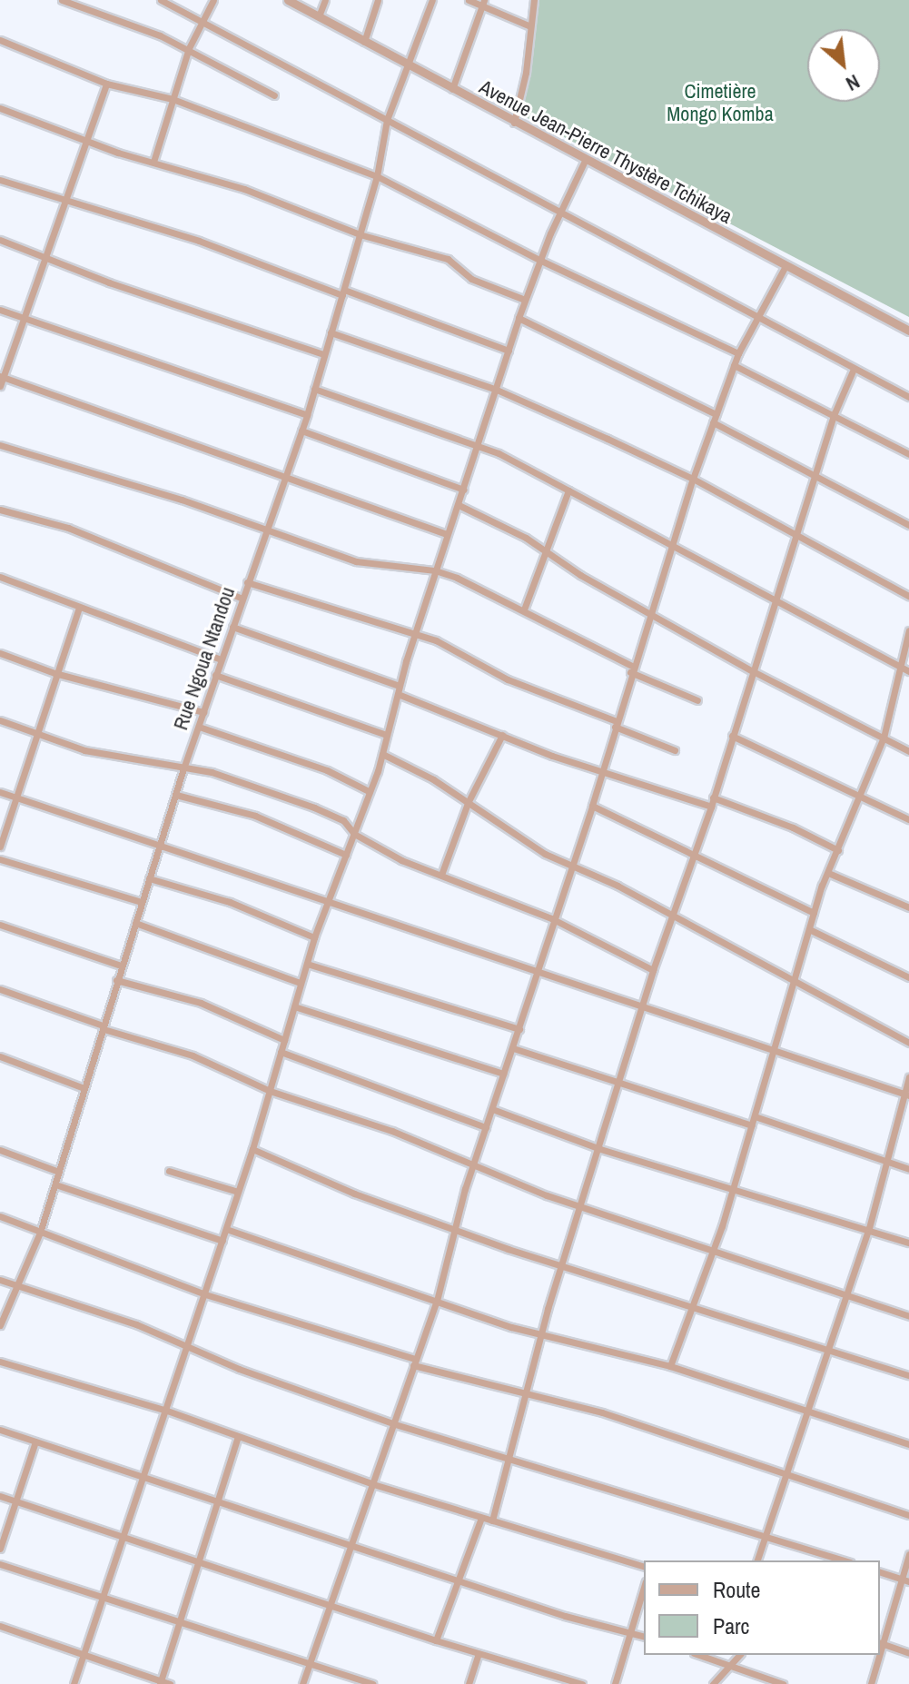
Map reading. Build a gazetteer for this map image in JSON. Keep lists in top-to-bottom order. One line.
{"streets":{"street":["Avenue Jean-Pierre Thystère Tchikaya","Rue Ngoua Ntandou"]},"crossings":[["Avenue Jean-Pierre Thystère Tchikaya","Rue Ngoua Ntandou"]],"parks":["Cimetière Mongo Komba"],"legend":["Route","Parc"],"north":"bottom right"}
